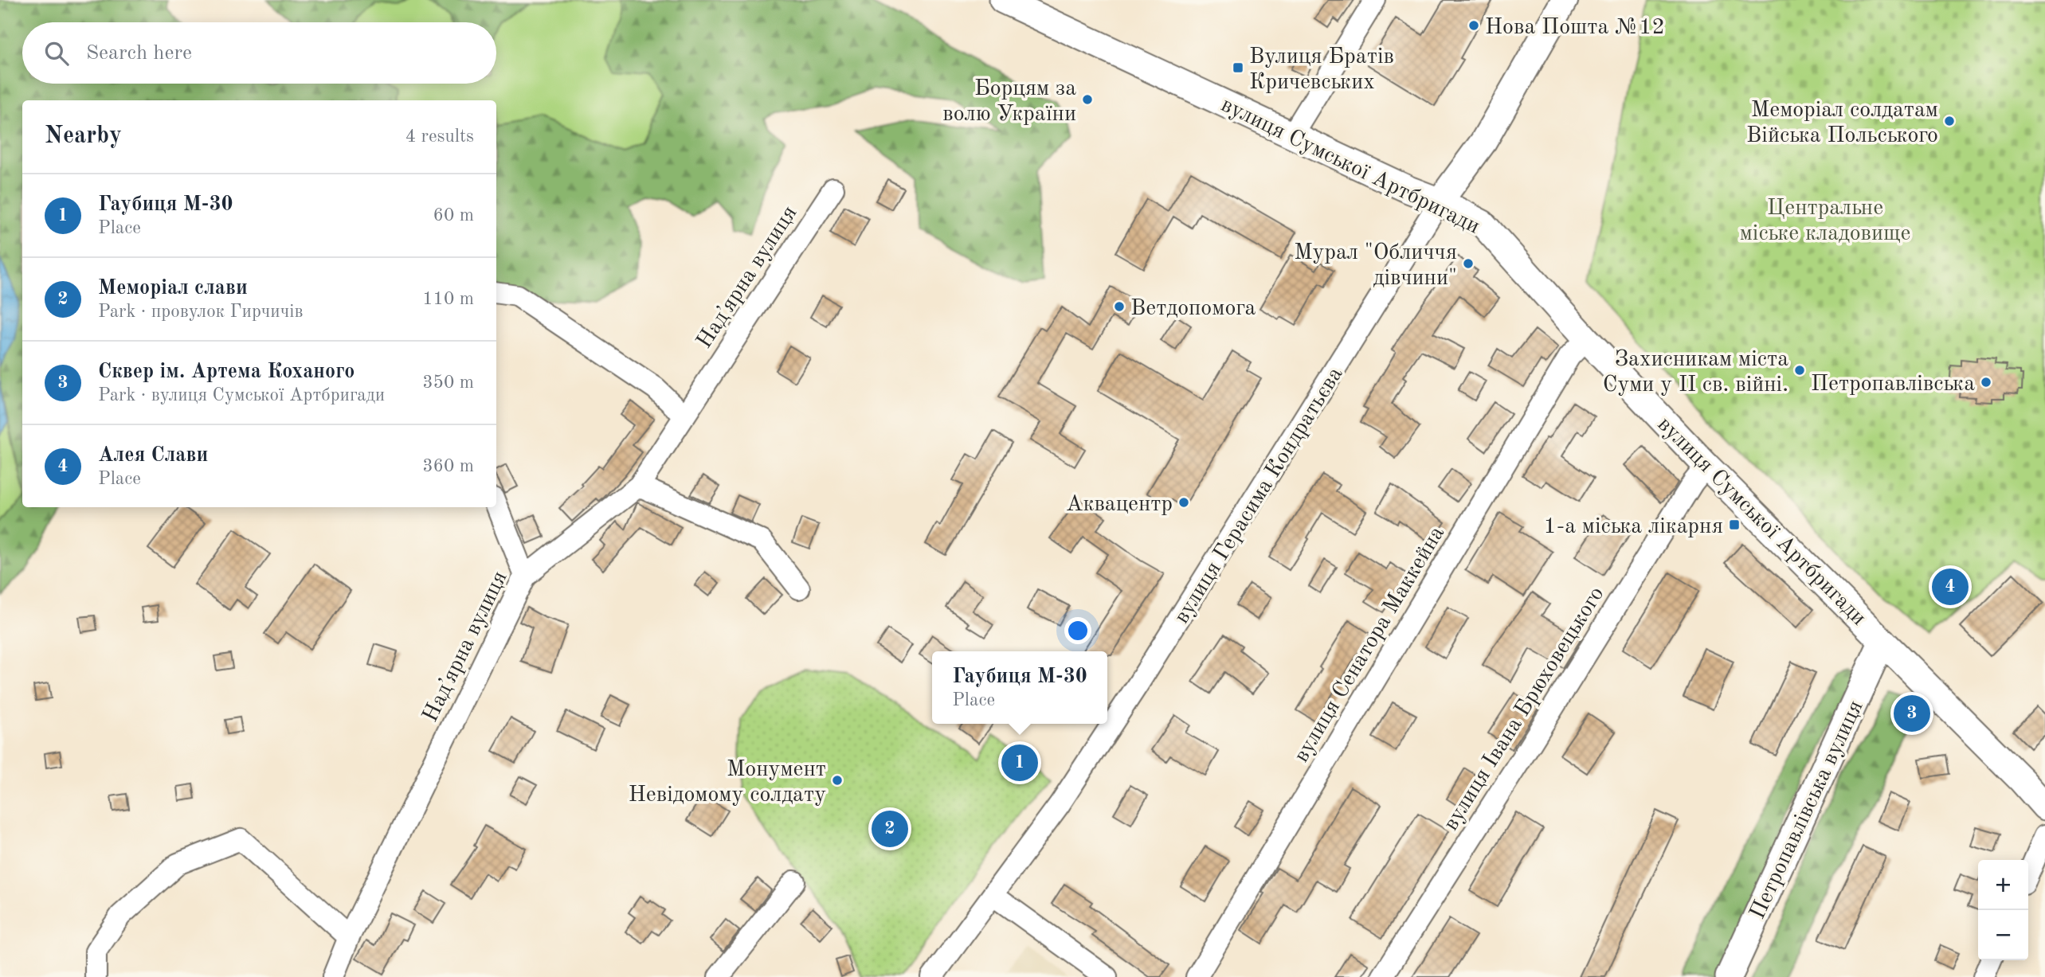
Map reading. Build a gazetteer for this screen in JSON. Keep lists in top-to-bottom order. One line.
{"streets":{"main road":["вулиця Сумської Артбригади","вулиця Герасима Кондратьєва","Петропавлівська вулиця"],"street":["Надʼярна вулиця","вулиця Сенатора Маккейна","вулиця Івана Брюховецького"]},"crossings":[["вулиця Сумської Артбригади","вулиця Герасима Кондратьєва"],["вулиця Сумської Артбригади","вулиця Сенатора Маккейна"],["вулиця Сумської Артбригади","вулиця Івана Брюховецького"],["вулиця Сумської Артбригади","Петропавлівська вулиця"]],"parks":["Центральне міське кладовище"],"places":{"other":["Нова Пошта №12","Борцям за волю України","Меморіал солдатам Війська Польського","Мурал \"Обличчя дівчини\"","Ветдопомога","Захисникам міста Суми у ІІ св. війні.","Петропавлівська","Аквацентр","Монумент Невідомому солдату"],"transit":["Вулиця Братів Кричевських","1-а міська лікарня"]},"page":{"search":"Search here","heading":["Nearby","4 results"],"list":[{"mark":"1","name":"Гаубиця М-30","note":"Place","value":"60 m"},{"mark":"2","name":"Меморіал слави","note":"Park · провулок Гирчичів","value":"110 m"},{"mark":"3","name":"Сквер ім. Артема Коханого","note":"Park · вулиця Сумської Артбригади","value":"350 m"},{"mark":"4","name":"Алея Слави","note":"Place","value":"360 m"}],"pins":["4","3","1","2"],"popup":["Гаубиця М-30","Place"],"map_buttons":["+","−"]}}
